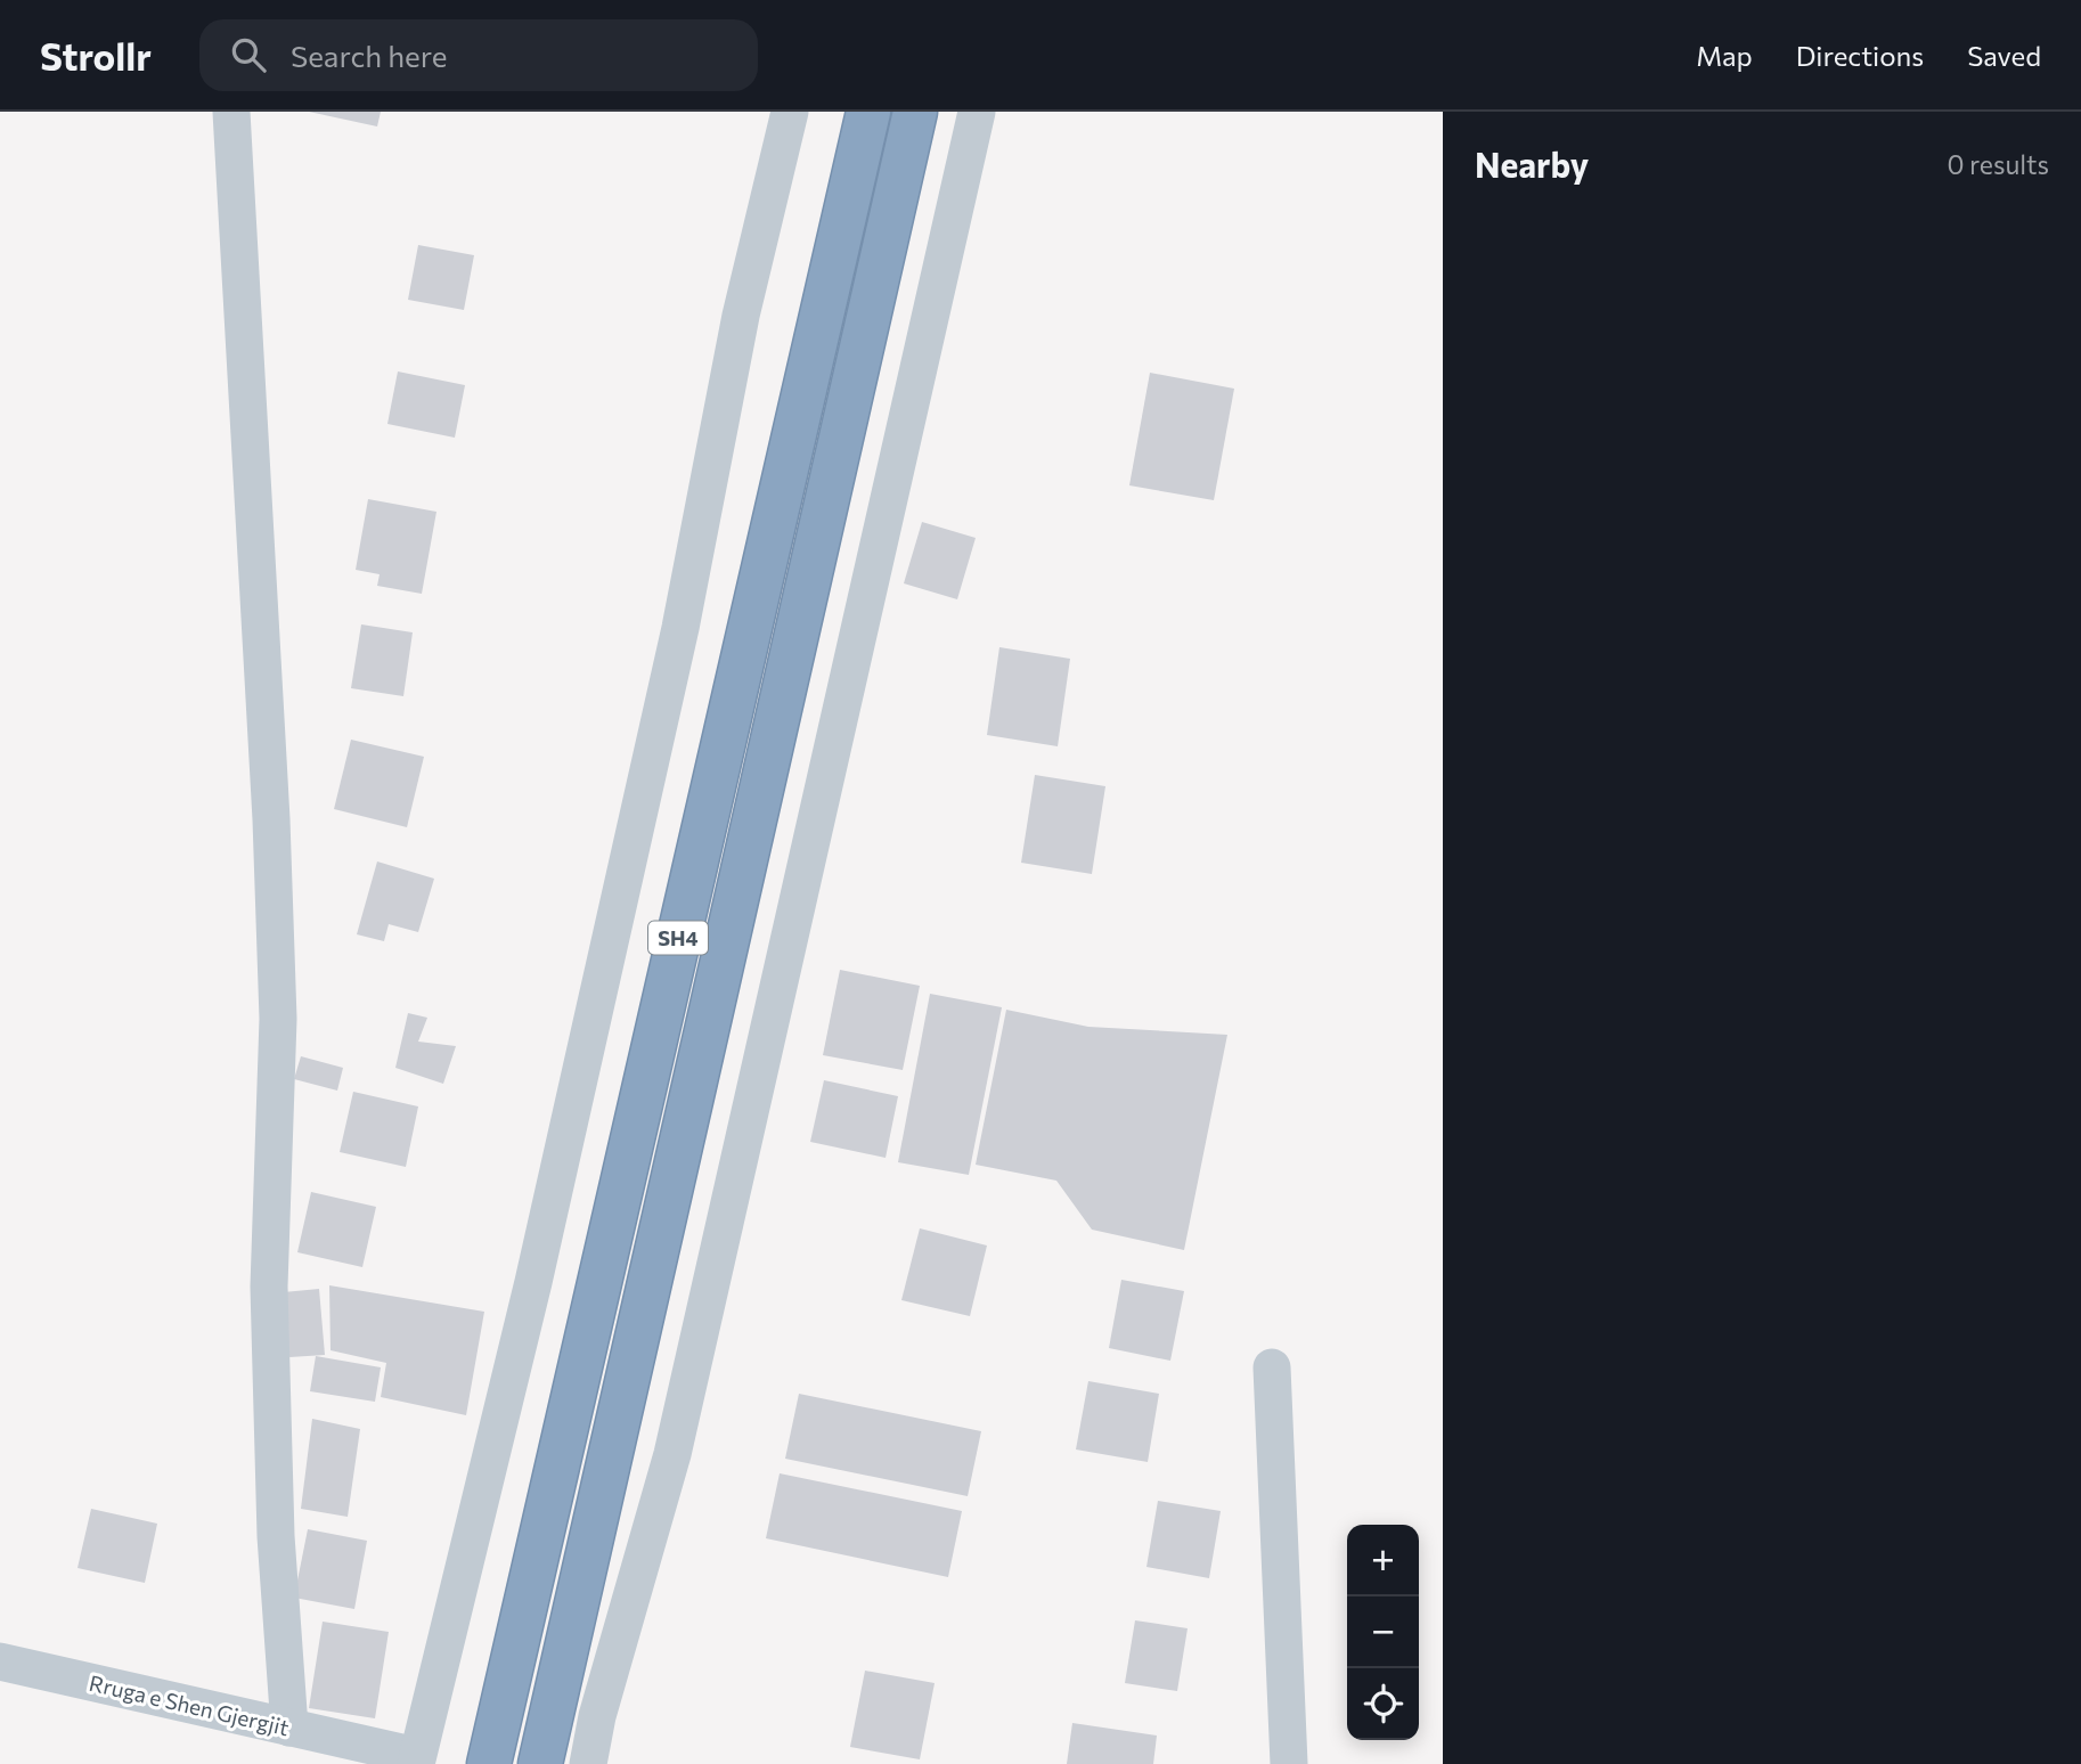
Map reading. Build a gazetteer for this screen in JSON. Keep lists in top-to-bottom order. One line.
{"streets":{"highway":["SH4"],"street":["Rruga e Shen Gjergjit"]},"page":{"header":"Strollr","search":"Search here","nav":["Map","Directions","Saved"],"heading":["Nearby","0 results"],"map_buttons":["+","−"]}}
